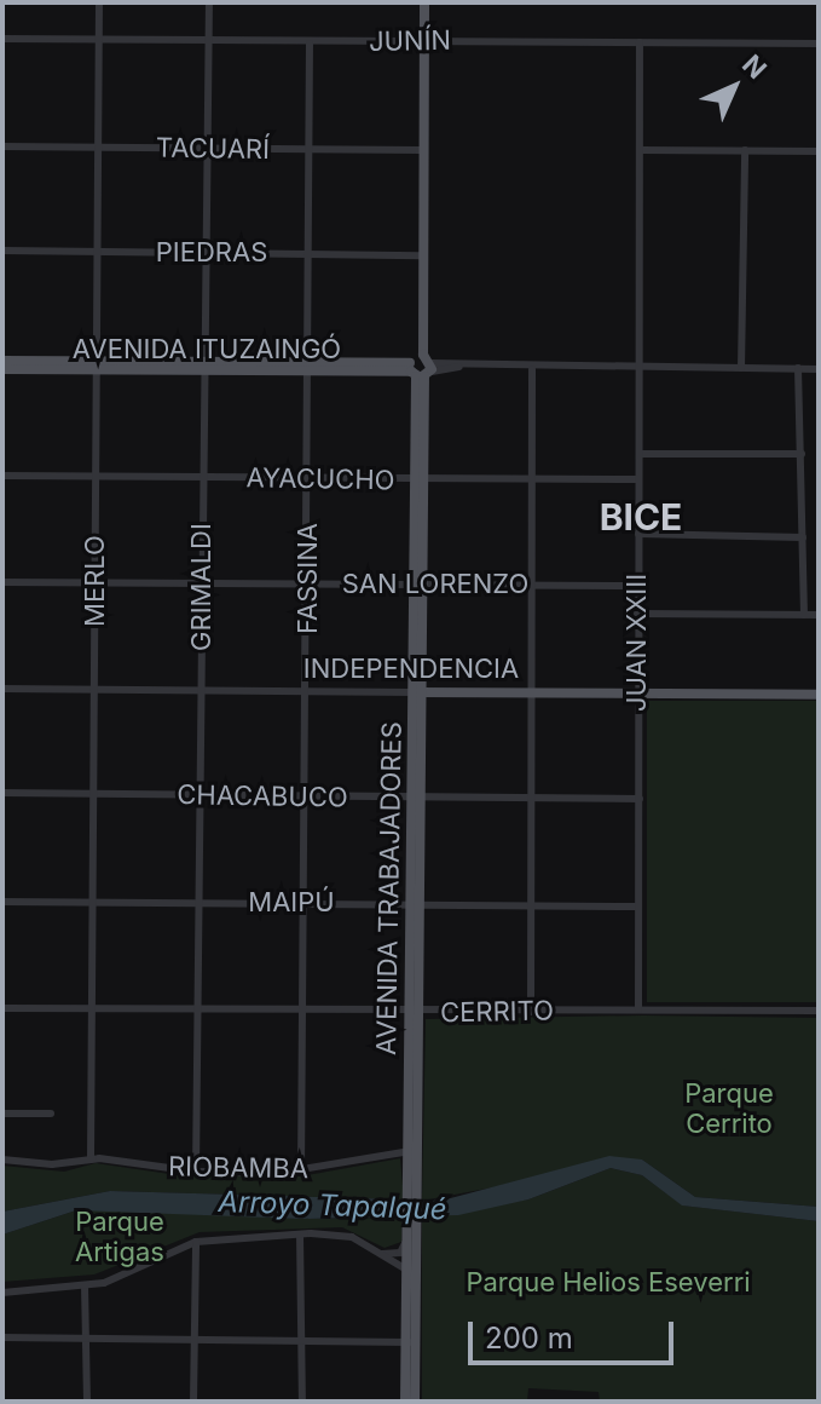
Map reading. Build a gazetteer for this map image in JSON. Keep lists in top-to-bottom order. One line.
{"streets":{"main road":["AVENIDA ITUZAINGÓ","INDEPENDENCIA","AVENIDA TRABAJADORES"],"street":["JUNÍN","TACUARÍ","PIEDRAS","AYACUCHO","FASSINA","MERLO","SAN LORENZO","GRIMALDI","JUAN XXIII","CHACABUCO","MAIPÚ","CERRITO","RIOBAMBA"]},"crossings":[["JUNÍN","FASSINA"],["JUNÍN","MERLO"],["JUNÍN","GRIMALDI"],["JUNÍN","JUAN XXIII"],["JUNÍN","AVENIDA TRABAJADORES"],["TACUARÍ","FASSINA"],["TACUARÍ","MERLO"],["TACUARÍ","GRIMALDI"],["TACUARÍ","AVENIDA TRABAJADORES"],["PIEDRAS","FASSINA"],["PIEDRAS","MERLO"],["PIEDRAS","GRIMALDI"],["PIEDRAS","AVENIDA TRABAJADORES"],["AVENIDA ITUZAINGÓ","FASSINA"],["AVENIDA ITUZAINGÓ","MERLO"],["AVENIDA ITUZAINGÓ","GRIMALDI"],["AVENIDA ITUZAINGÓ","JUAN XXIII"],["AVENIDA ITUZAINGÓ","AVENIDA TRABAJADORES"],["AYACUCHO","FASSINA"],["AYACUCHO","MERLO"],["AYACUCHO","GRIMALDI"],["AYACUCHO","JUAN XXIII"],["AYACUCHO","AVENIDA TRABAJADORES"],["FASSINA","SAN LORENZO"],["FASSINA","INDEPENDENCIA"],["FASSINA","CHACABUCO"],["FASSINA","MAIPÚ"],["FASSINA","CERRITO"],["FASSINA","RIOBAMBA"],["MERLO","SAN LORENZO"],["MERLO","INDEPENDENCIA"],["MERLO","CHACABUCO"],["MERLO","MAIPÚ"],["MERLO","CERRITO"],["MERLO","RIOBAMBA"],["SAN LORENZO","GRIMALDI"],["SAN LORENZO","JUAN XXIII"],["SAN LORENZO","AVENIDA TRABAJADORES"],["GRIMALDI","INDEPENDENCIA"],["GRIMALDI","CHACABUCO"],["GRIMALDI","MAIPÚ"],["GRIMALDI","CERRITO"],["GRIMALDI","RIOBAMBA"],["JUAN XXIII","INDEPENDENCIA"],["JUAN XXIII","CHACABUCO"],["JUAN XXIII","MAIPÚ"],["JUAN XXIII","CERRITO"],["INDEPENDENCIA","AVENIDA TRABAJADORES"],["CHACABUCO","AVENIDA TRABAJADORES"],["AVENIDA TRABAJADORES","MAIPÚ"],["AVENIDA TRABAJADORES","CERRITO"],["AVENIDA TRABAJADORES","RIOBAMBA"]],"districts":["BICE"],"water":["Arroyo Tapalqué"],"parks":["Parque Cerrito","Parque Artigas","Parque Helios Eseverri"],"scale_bar":"200 m","north":"top right"}
